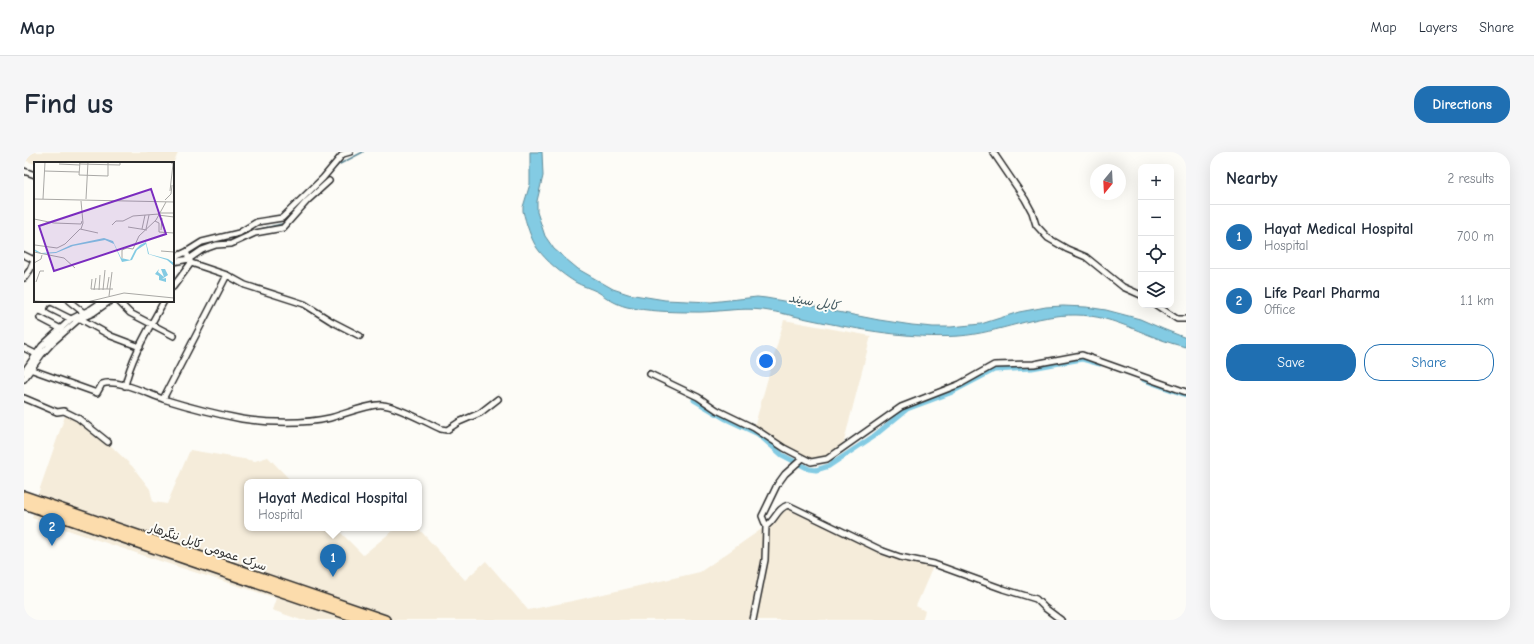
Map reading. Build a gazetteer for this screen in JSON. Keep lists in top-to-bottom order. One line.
{"streets":{"highway":["سرک عمومی کابل ننگرهار"]},"water":["کابل سيند"],"north":"bottom","page":{"header":"Map","nav":["Map","Layers","Share"],"buttons":["Directions",["Save","Share"]],"title":"Find us","heading":["Nearby","2 results"],"map_buttons":["+","−"],"list":[{"mark":"1","name":"Hayat Medical Hospital","note":"Hospital","value":"700 m"},{"mark":"2","name":"Life Pearl Pharma","note":"Office","value":"1.1 km"}],"popup":["Hayat Medical Hospital","Hospital"],"pins":["2","1"]}}
